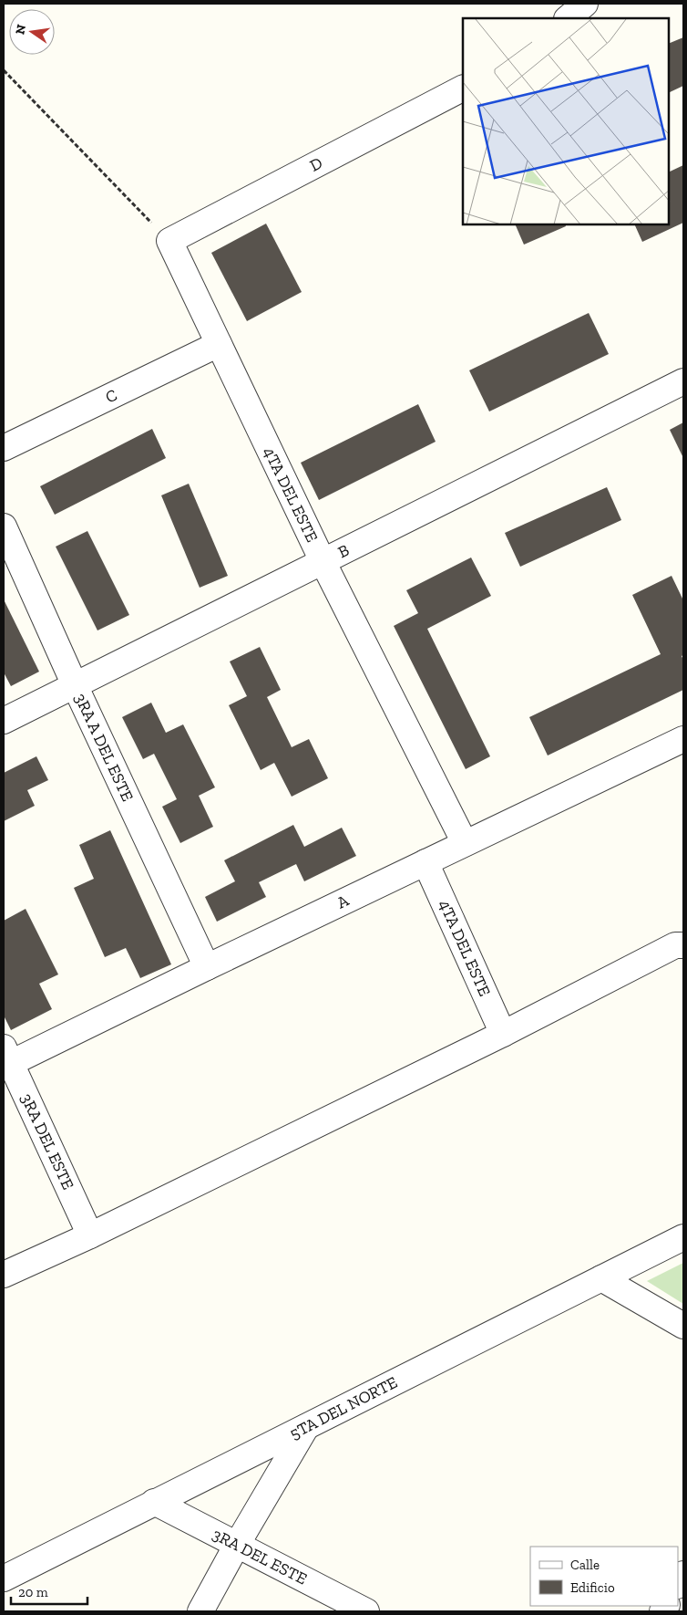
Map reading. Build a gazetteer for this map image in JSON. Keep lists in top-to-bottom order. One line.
{"streets":{"street":["D","C","4TA DEL ESTE","B","3RA A DEL ESTE","A","3RA DEL ESTE","5TA DEL NORTE"]},"crossings":[["D","4TA DEL ESTE"],["C","4TA DEL ESTE"],["4TA DEL ESTE","B"],["4TA DEL ESTE","A"],["B","3RA A DEL ESTE"],["3RA A DEL ESTE","A"],["A","3RA DEL ESTE"],["3RA DEL ESTE","5TA DEL NORTE"]],"legend":["Calle","Edificio"],"scale_bar":"20 m","north":"left"}
